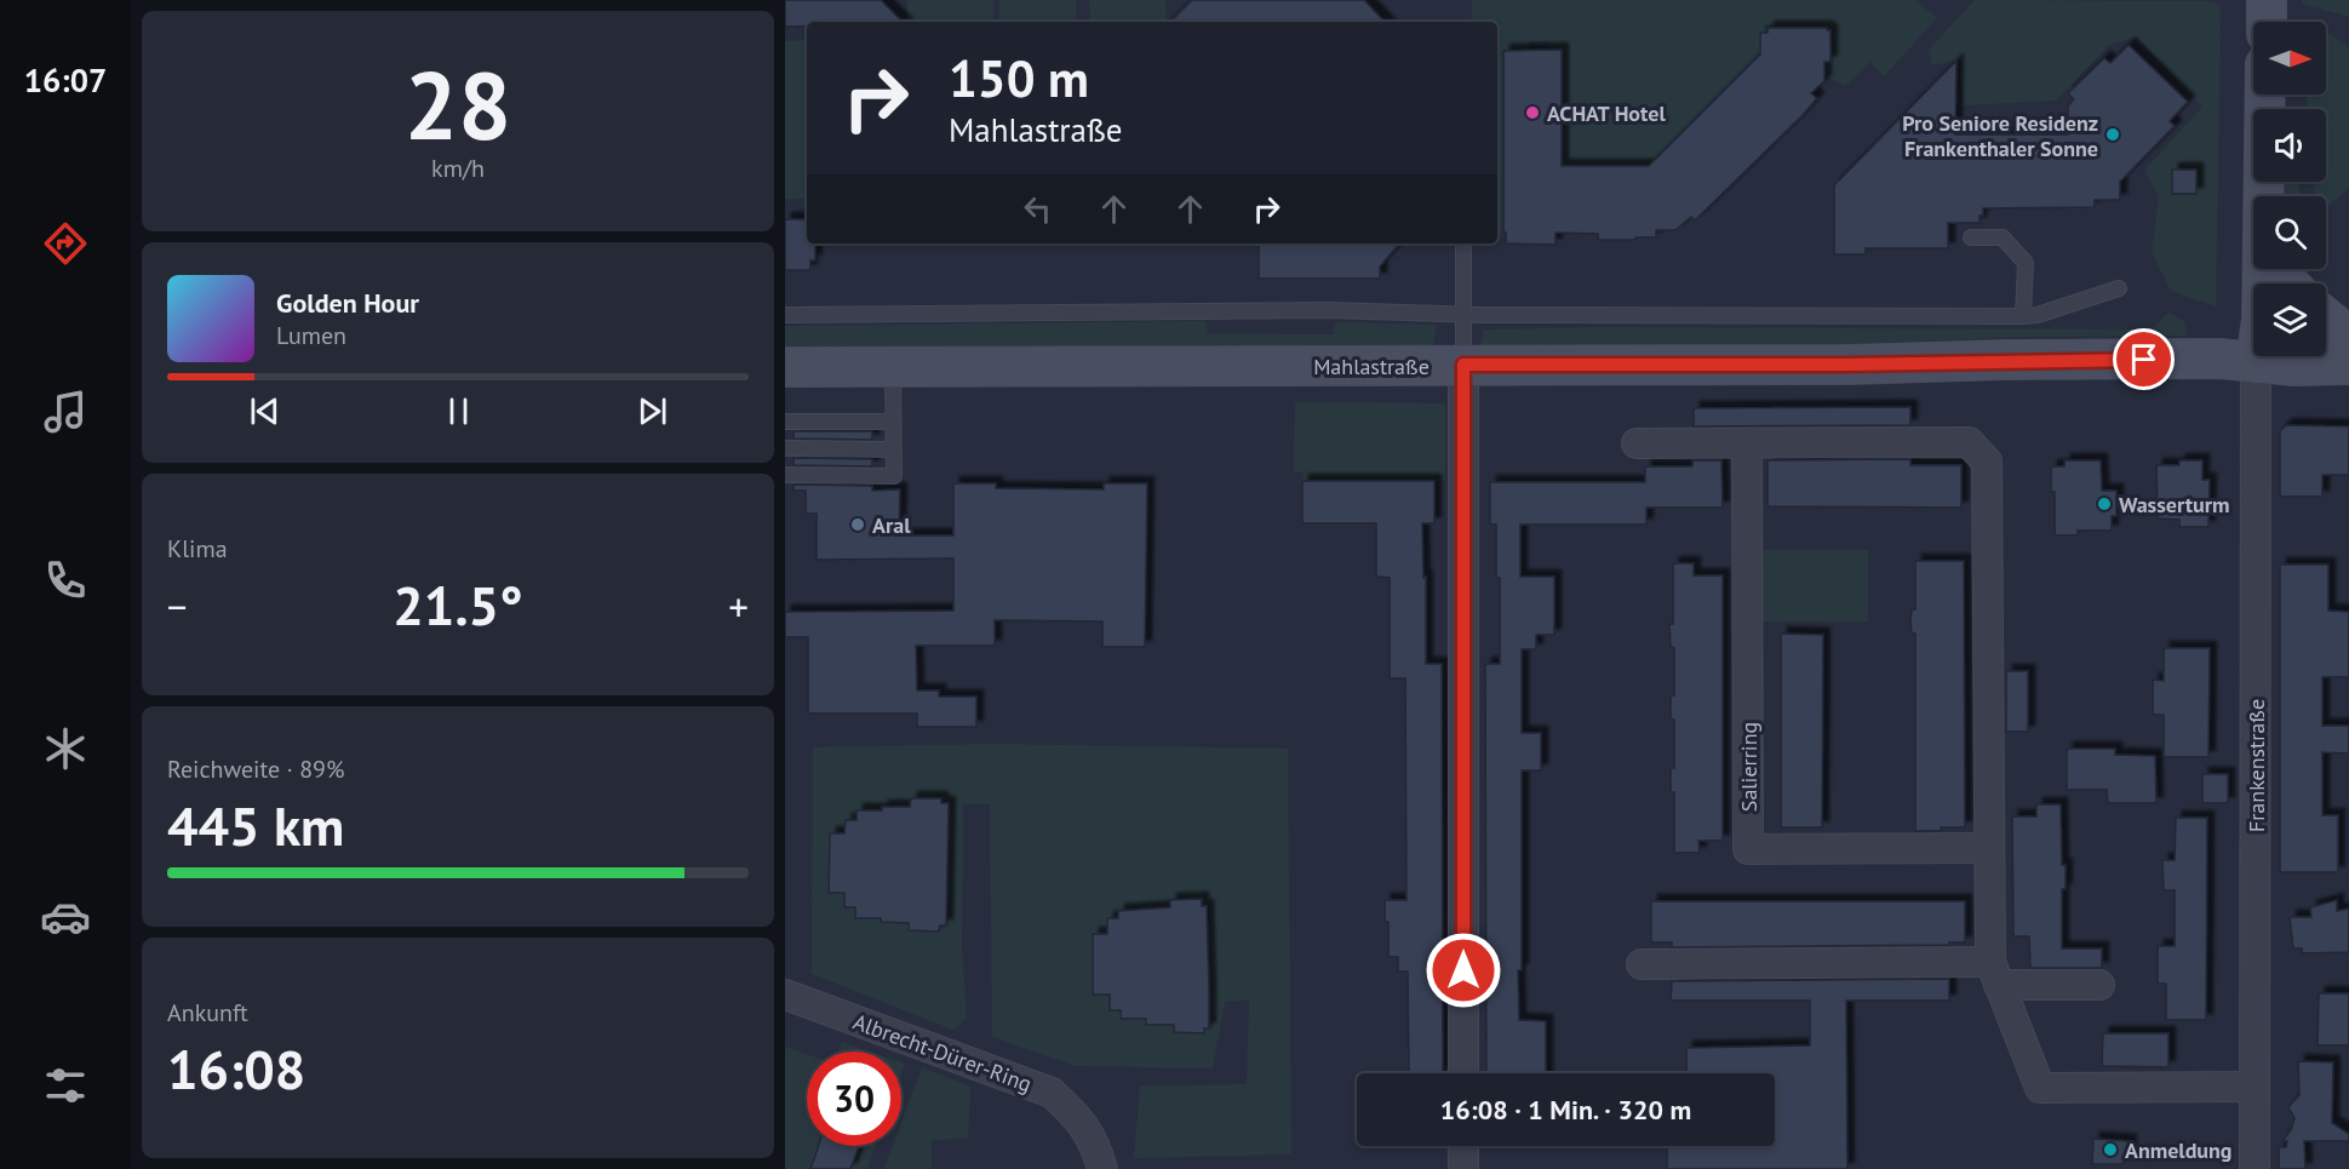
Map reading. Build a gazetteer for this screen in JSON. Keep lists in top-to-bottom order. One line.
{"streets":{"street":["Mahlastraße","Frankenstraße","Salierring","Albrecht-Dürer-Ring"]},"crossings":[["Mahlastraße","Frankenstraße"]],"places":["ACHAT Hotel","Pro Seniore Residenz Frankenthaler Sonne","Wasserturm","Aral","Anmeldung"],"north":"right","page":{"tabs":"16:07","tile":[["28","km/h"],"Klima",["Reichweite · 89%","445 km"],["Ankunft","16:08"]],"turn":["150 m","Mahlastraße"],"song":["Golden Hour","Lumen"],"heat":["−","21.5°","+"],"limit":"30","trip":"16:08 · 1 Min. · 320 m"}}
